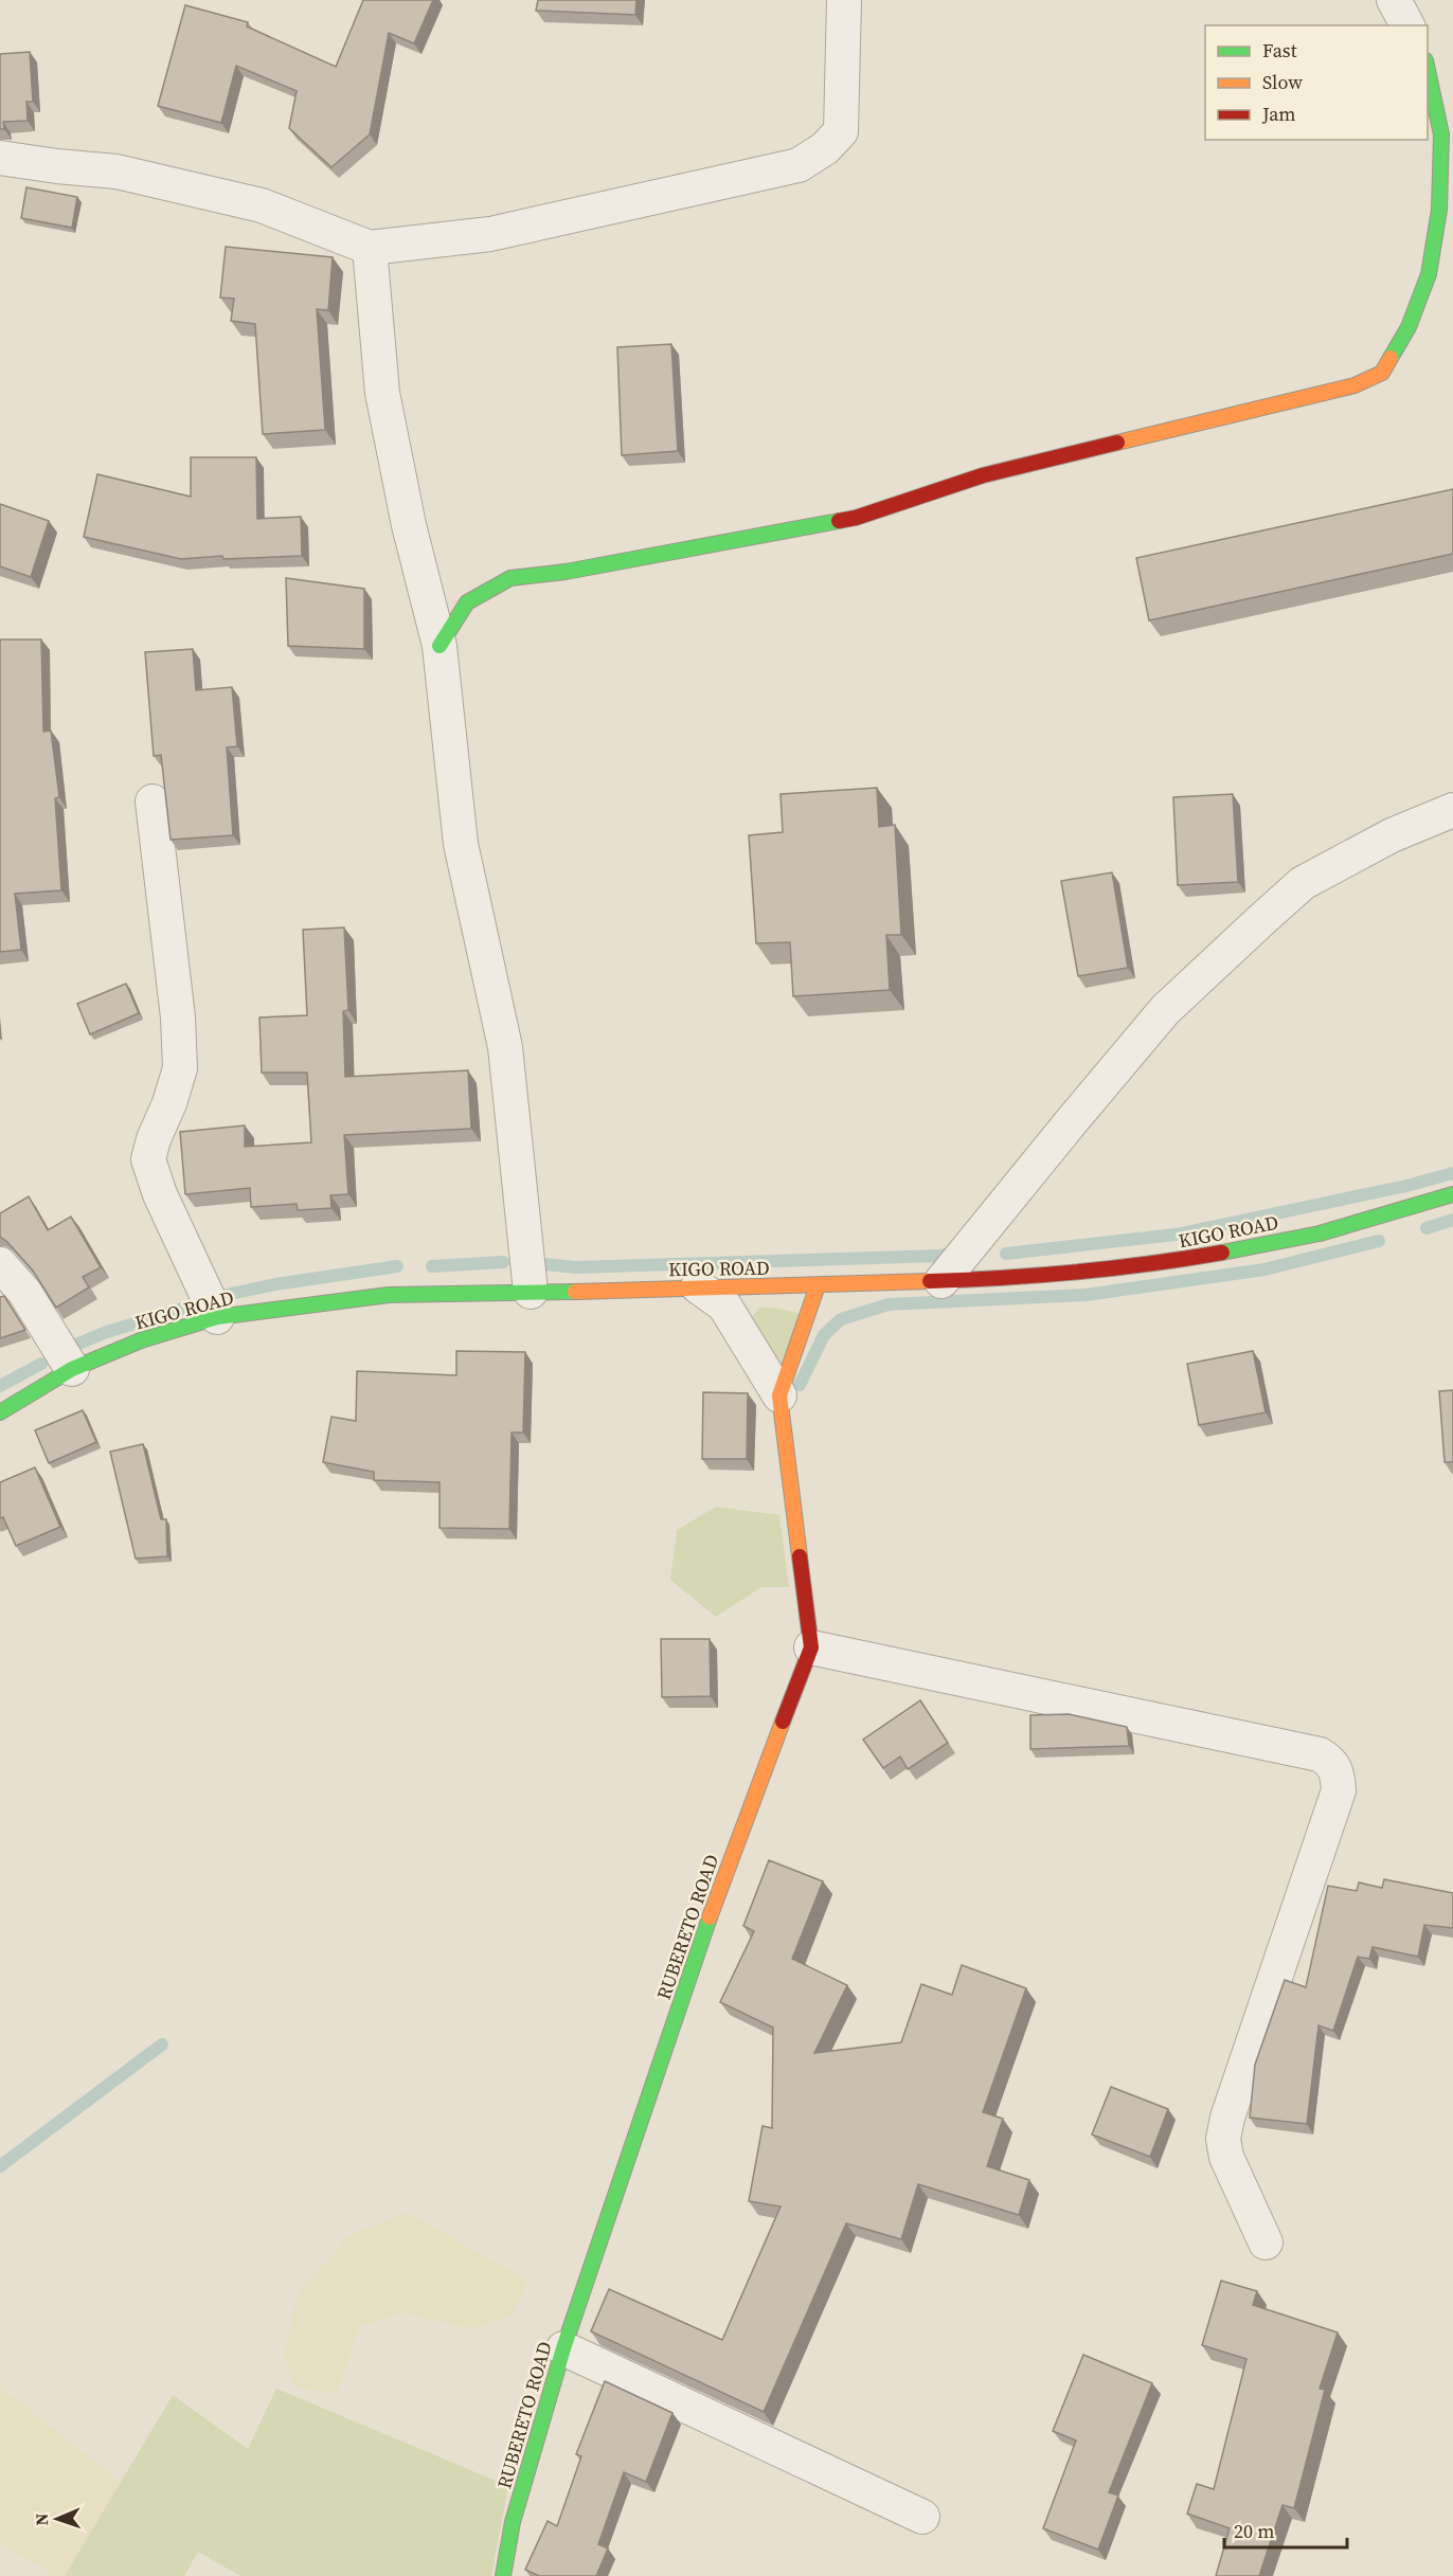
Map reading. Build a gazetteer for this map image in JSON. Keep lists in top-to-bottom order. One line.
{"streets":{"street":["KIGO ROAD","RUBERETO ROAD"]},"crossings":[["KIGO ROAD","RUBERETO ROAD"]],"legend":["Fast","Slow","Jam"],"scale_bar":"20 m","north":"left"}
